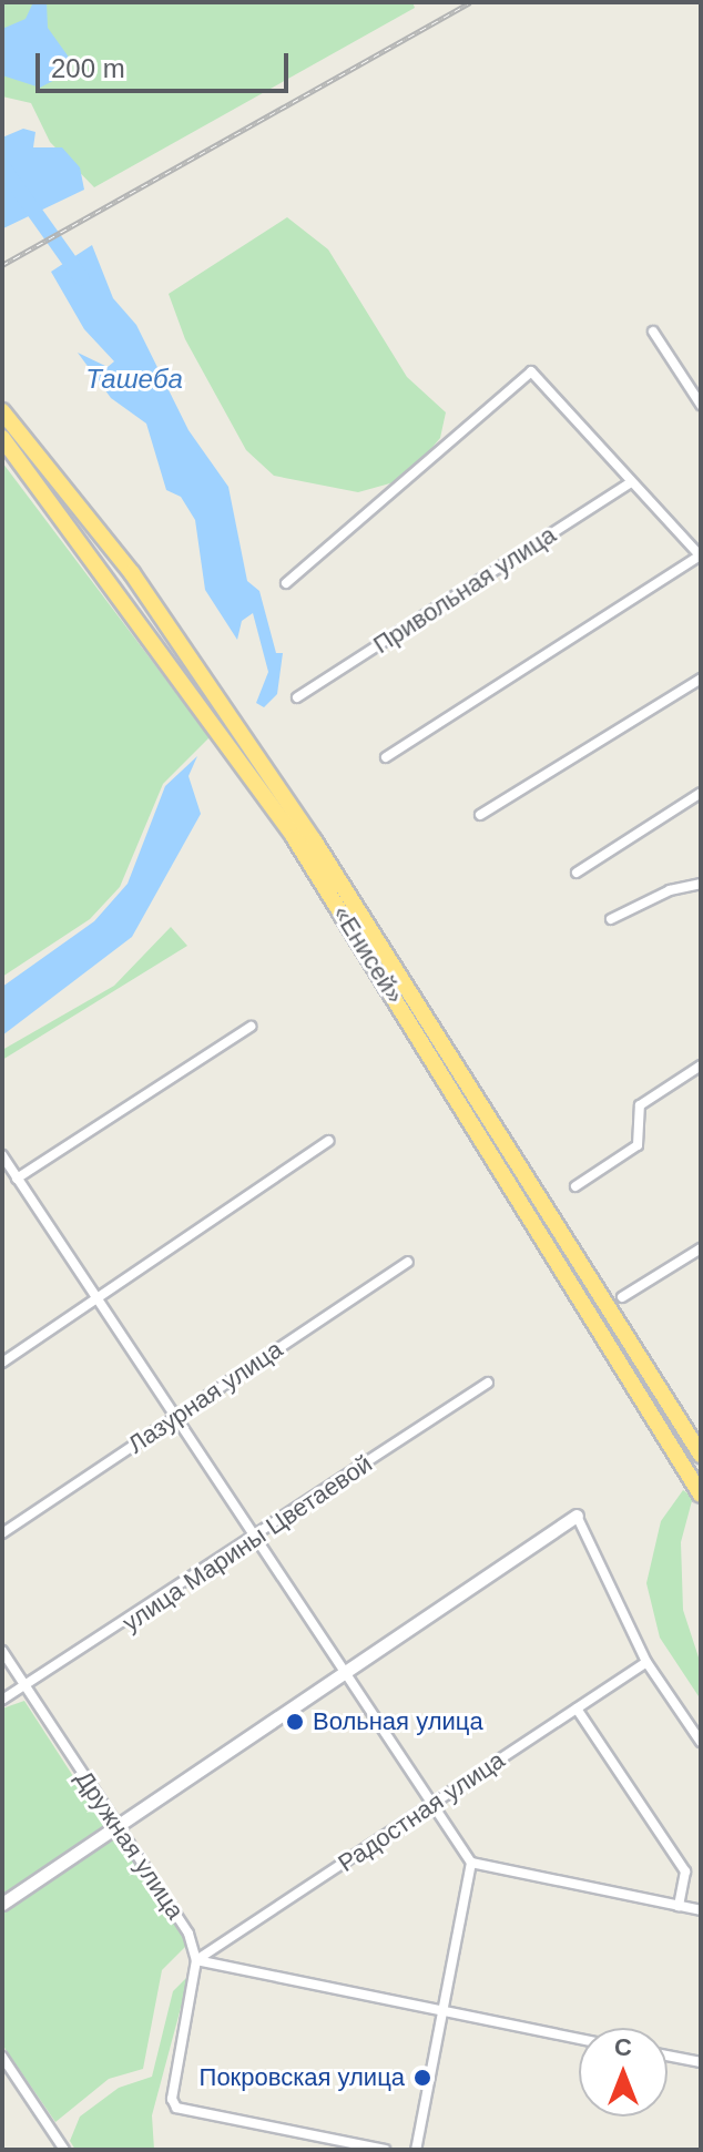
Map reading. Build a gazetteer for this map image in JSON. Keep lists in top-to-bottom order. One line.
{"streets":{"highway":["«Енисей»"],"street":["Привольная улица","Лазурная улица","улица Марины Цветаевой","Радостная улица","Дружная улица"]},"crossings":[["улица Марины Цветаевой","Дружная улица"],["Радостная улица","Дружная улица"]],"water":["Ташеба"],"places":["Вольная улица","Покровская улица"],"scale_bar":"200 m","north":"top"}
